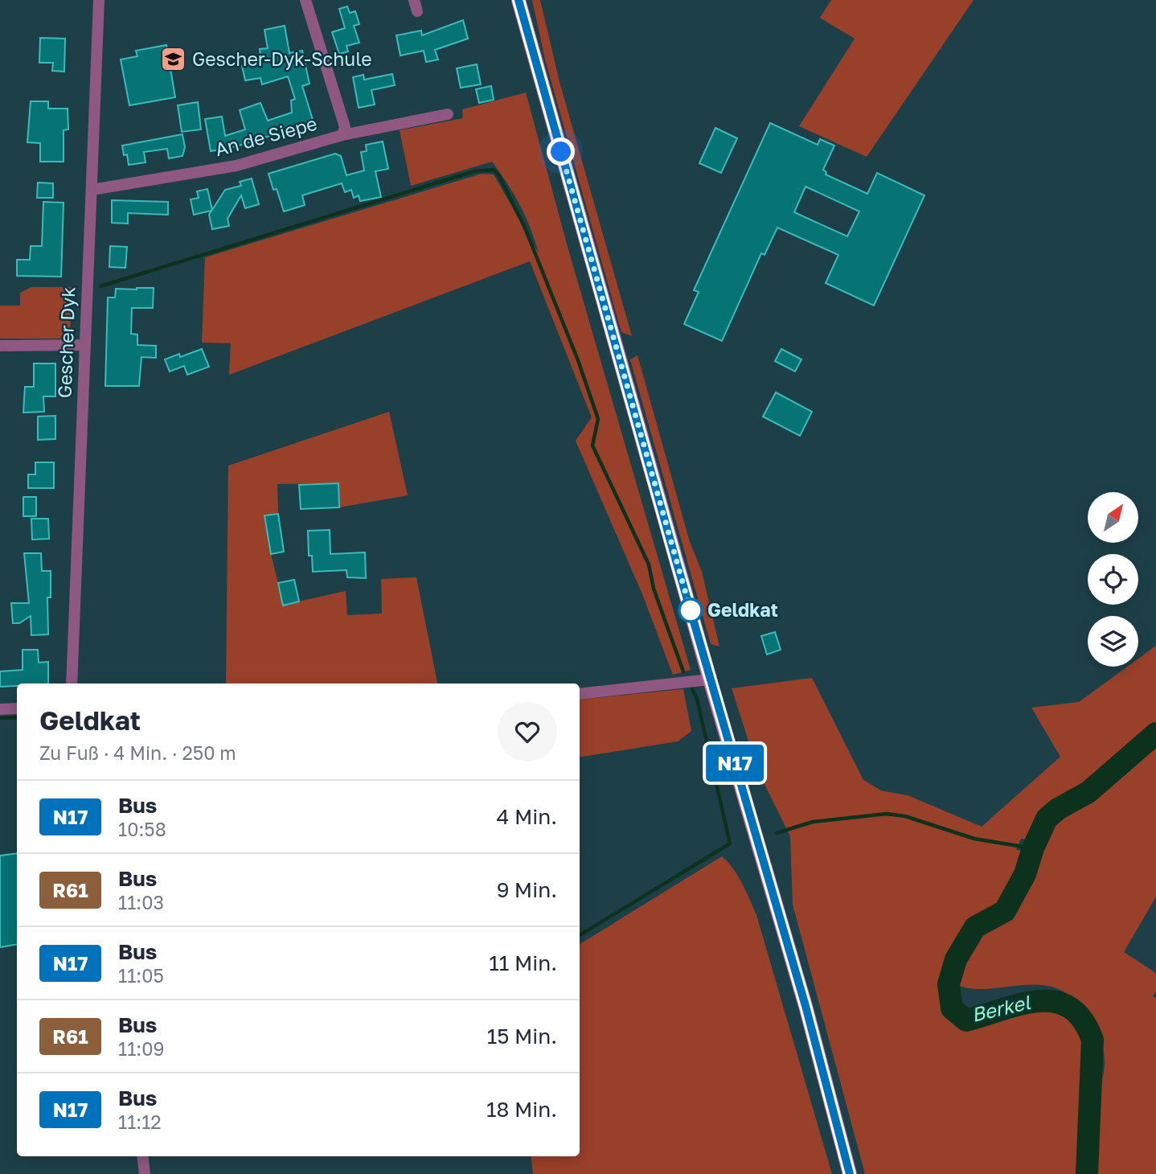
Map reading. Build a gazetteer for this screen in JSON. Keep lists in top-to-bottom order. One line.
{"streets":{"street":["An de Siepe","Gescher Dyk"]},"crossings":[["An de Siepe","Gescher Dyk"]],"water":["Berkel"],"places":{"school or university":["Gescher-Dyk-Schule"],"other":["Geldkat"]},"lines":["bus line N17"],"north":"top right","page":{"on_map":"N17","heading":["Geldkat","Zu Fuß · 4 Min. · 250 m"],"list":[{"mark":"N17","name":"Bus","note":"10:58","value":"4 Min."},{"mark":"R61","name":"Bus","note":"11:03","value":"9 Min."},{"mark":"N17","name":"Bus","note":"11:05","value":"11 Min."},{"mark":"R61","name":"Bus","note":"11:09","value":"15 Min."},{"mark":"N17","name":"Bus","note":"11:12","value":"18 Min."}]}}
